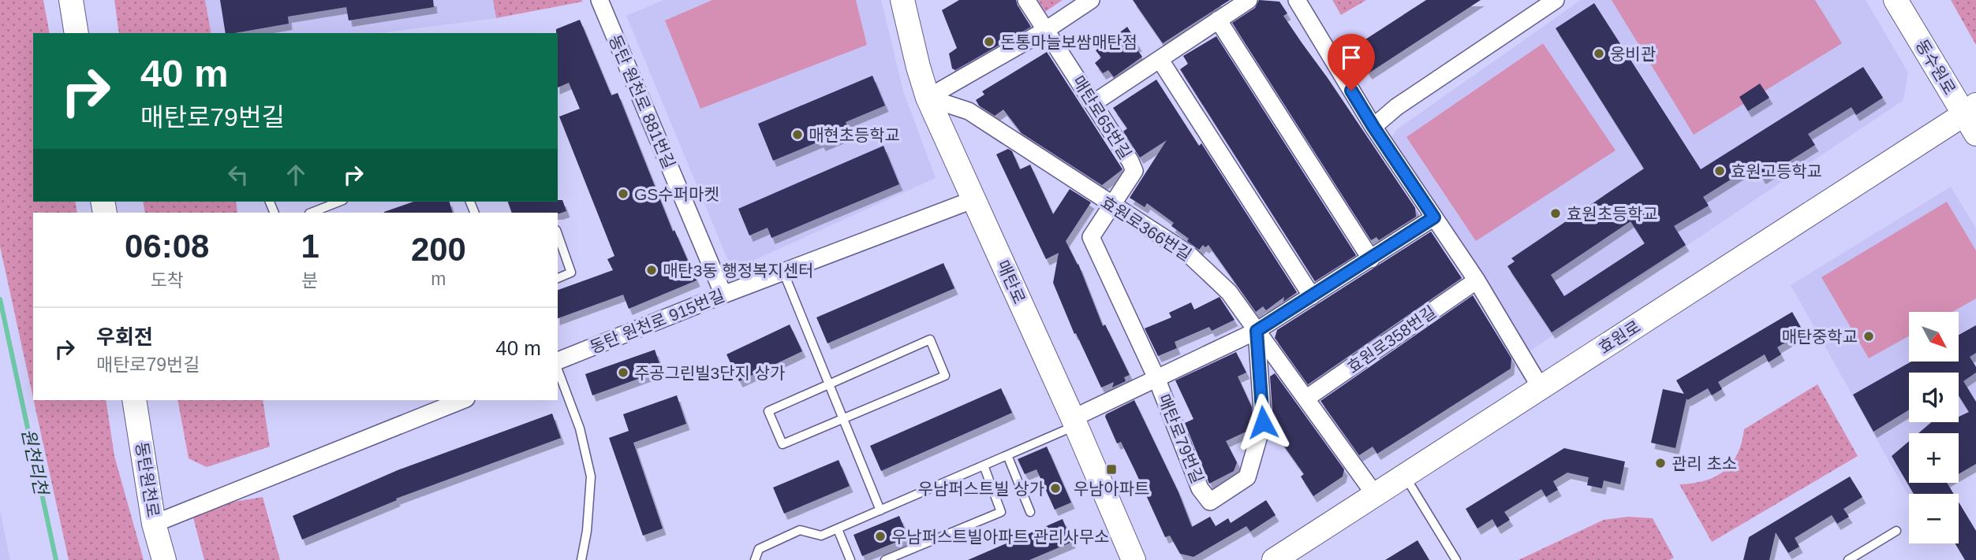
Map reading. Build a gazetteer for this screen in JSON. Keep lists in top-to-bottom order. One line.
{"streets":{"street":["동수원로","동탄 원천로 881번길","매탄로65번길","효원로366번길","매탄로","동탄 원천로 915번길","효원로","효원로358번길","매탄로79번길","동탄원천로"]},"crossings":[["동수원로","효원로"],["동탄 원천로 881번길","동탄 원천로 915번길"],["매탄로65번길","효원로366번길"],["매탄로65번길","매탄로79번길"],["효원로366번길","매탄로"],["효원로366번길","효원로"],["효원로366번길","효원로358번길"],["효원로366번길","매탄로79번길"],["매탄로","동탄 원천로 915번길"],["매탄로","매탄로79번길"]],"water":["원천리천"],"places":{"other":["돈통마늘보쌈매탄점","웅비관","매현초등학교","효원고등학교","GS수퍼마켓","효원초등학교","매탄3동 행정복지센터","매탄중학교","주공그린빌3단지 상가","관리 초소","우남퍼스트빌 상가","우남퍼스트빌아파트 관리사무소"],"transit":["우남아파트"]},"north":"bottom right","page":{"turn":["40 m","매탄로79번길"],"eta":["06:08","도착","1","분","200","m"],"list":[{"name":"우회전","note":"매탄로79번길","value":"40 m"}],"map_buttons":["+","−"]}}
